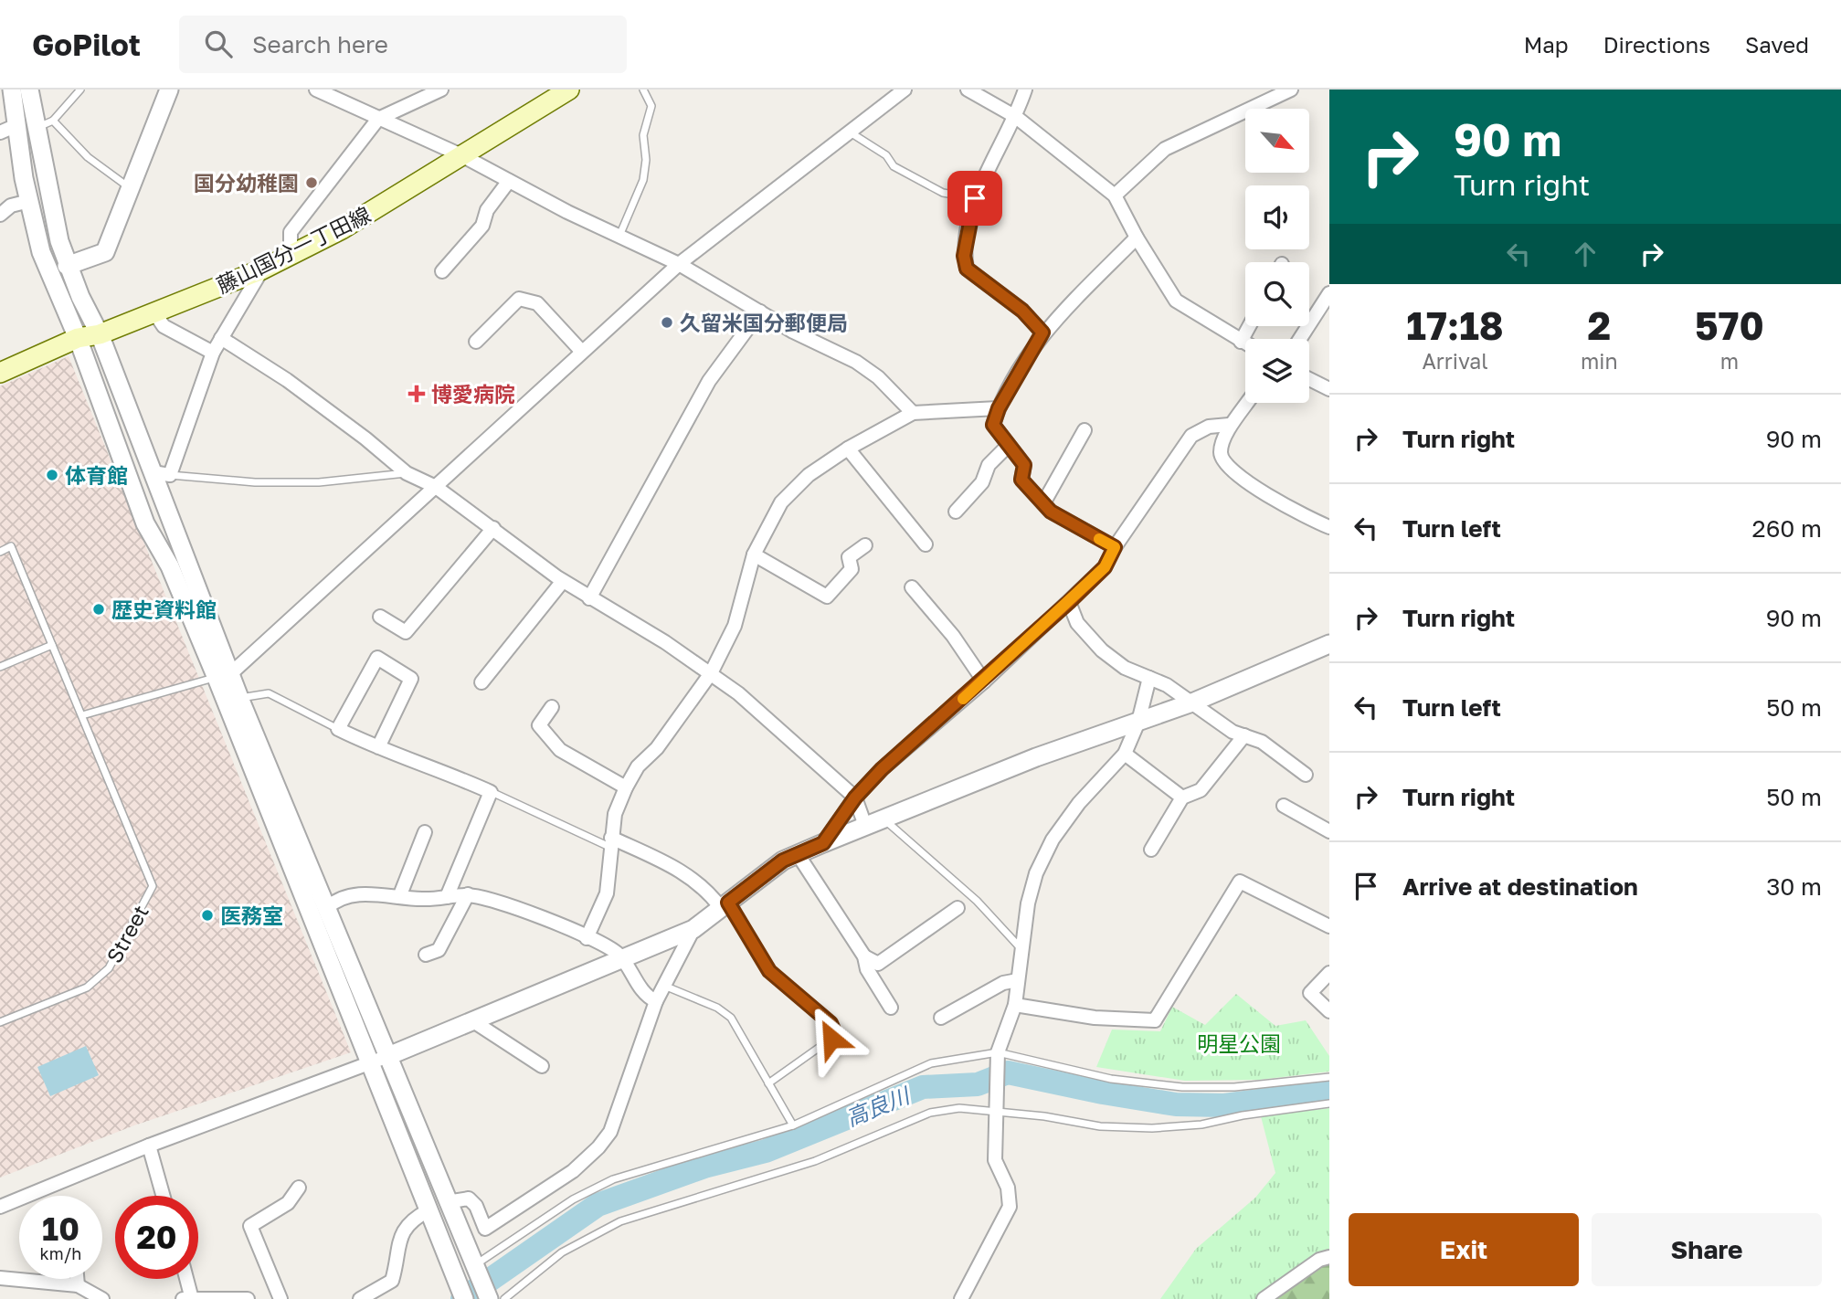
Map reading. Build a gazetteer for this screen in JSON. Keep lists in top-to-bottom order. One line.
{"streets":{"main road":["藤山国分一丁田線"],"lane":["Street"]},"water":["高良川"],"parks":["明星公園"],"places":{"other":["国分幼稚園","久留米国分郵便局","体育館","歴史資料館","医務室"],"health":["博愛病院"]},"north":"bottom right","page":{"header":"GoPilot","search":"Search here","nav":["Map","Directions","Saved"],"turn":["90 m","Turn right"],"eta":["17:18","Arrival","2","min","570","m"],"list":[{"name":"Turn right","value":"90 m"},{"name":"Turn left","value":"260 m"},{"name":"Turn right","value":"90 m"},{"name":"Turn left","value":"50 m"},{"name":"Turn right","value":"50 m"},{"name":"Arrive at destination","value":"30 m"}],"speed":"10 km/h","limit":"20","buttons":["Exit","Share"]}}
